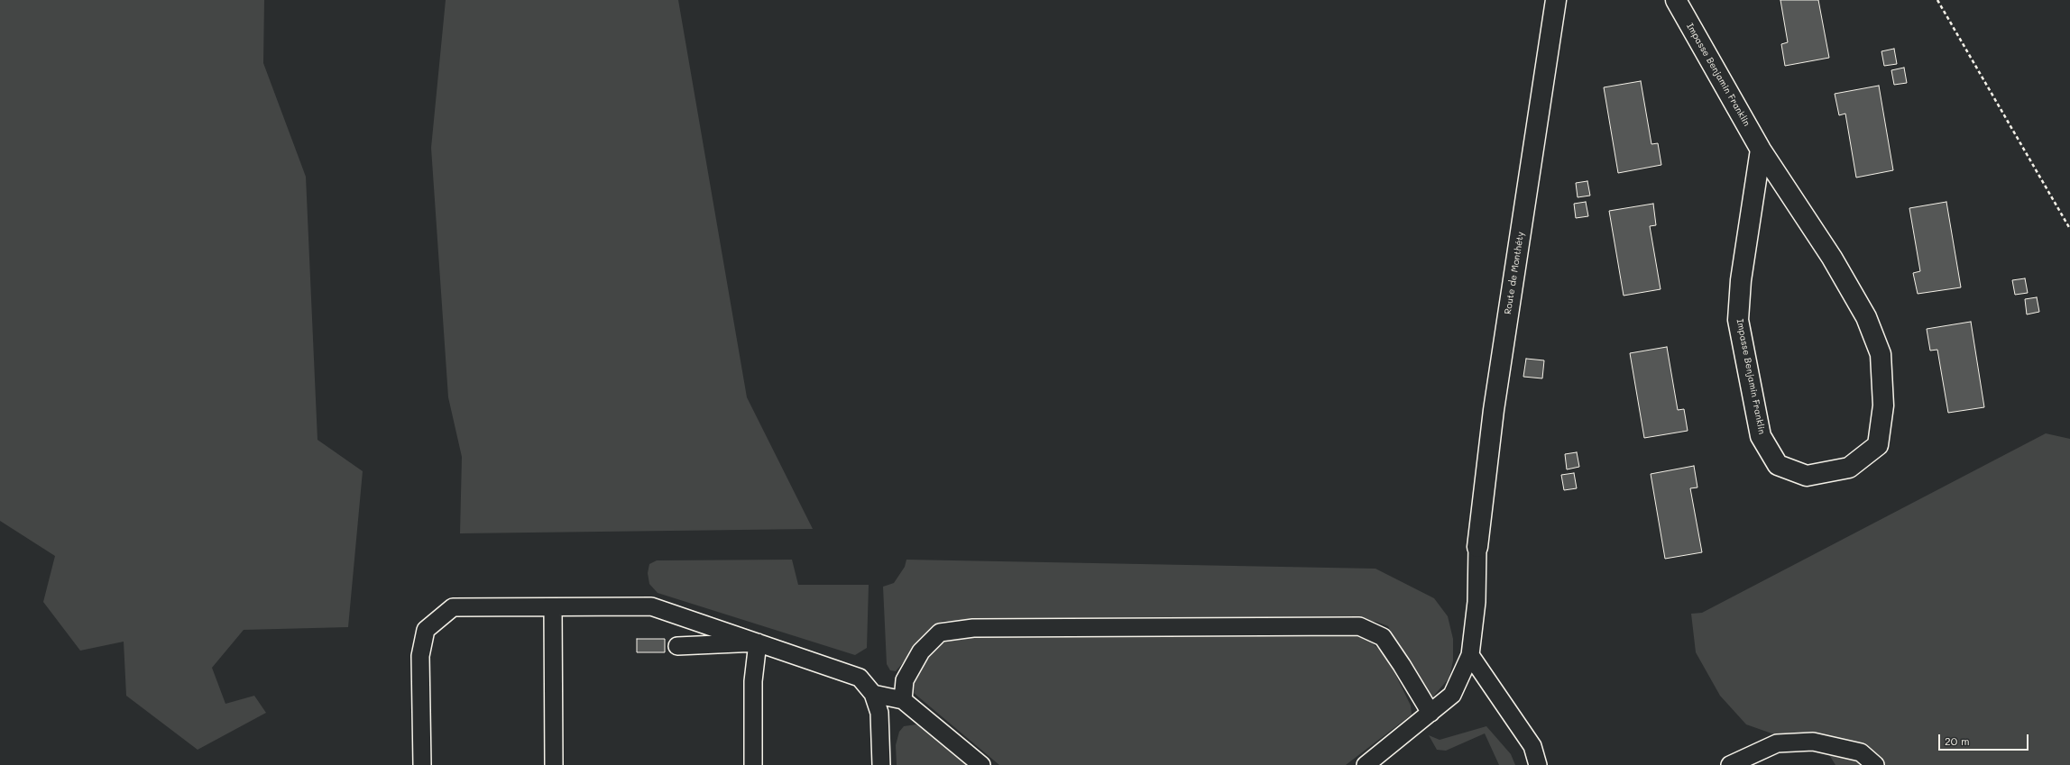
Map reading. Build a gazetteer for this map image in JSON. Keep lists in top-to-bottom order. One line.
{"streets":{"street":["Impasse Benjamin Franklin","Route de Monthéty"]},"scale_bar":"20 m"}
